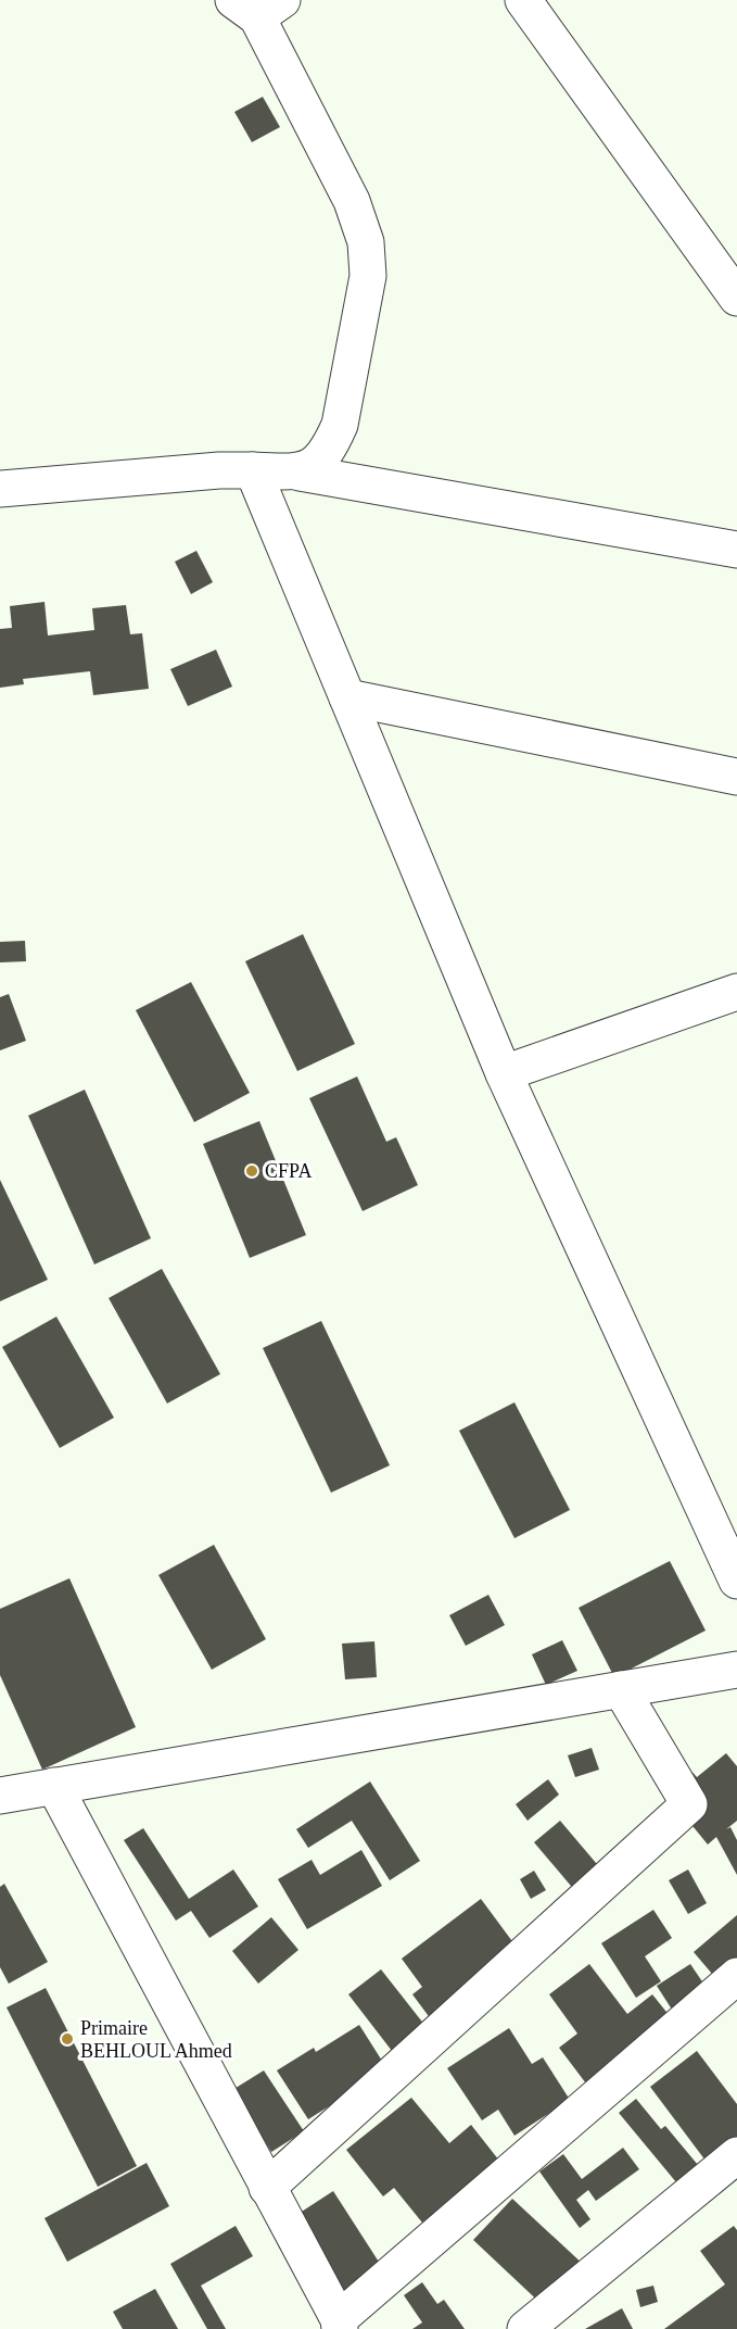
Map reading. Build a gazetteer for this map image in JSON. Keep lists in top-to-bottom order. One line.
{"places":["CFPA","Primaire BEHLOUL Ahmed"]}
